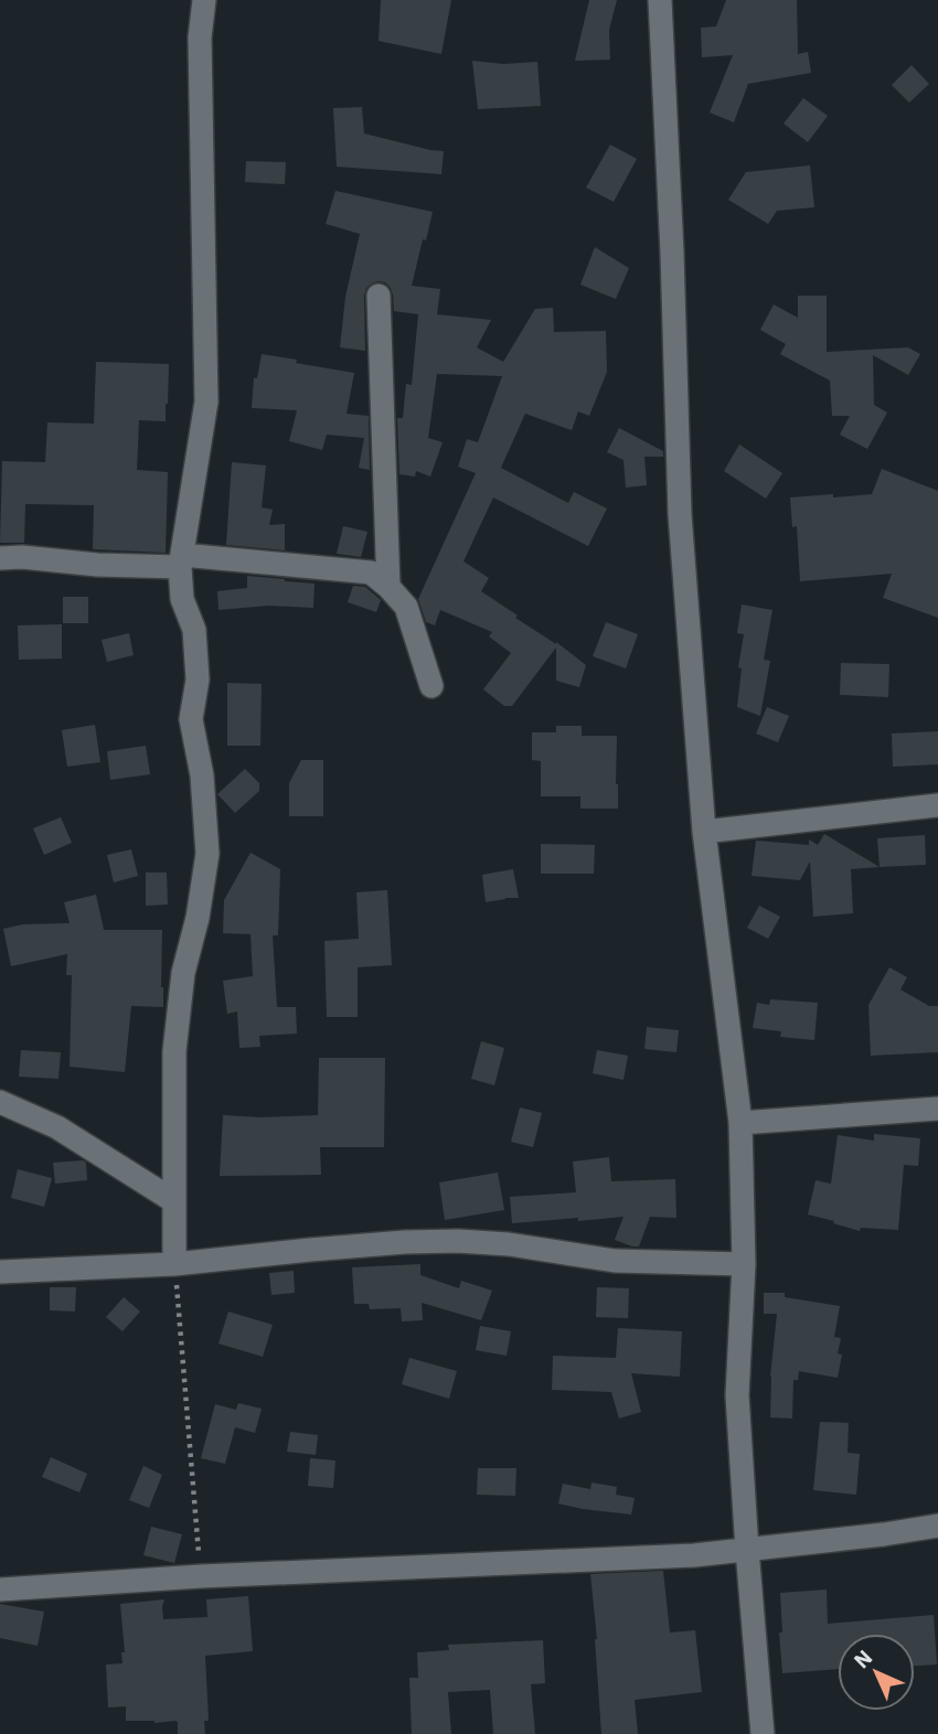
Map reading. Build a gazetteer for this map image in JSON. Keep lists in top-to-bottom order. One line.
{"north":"top left"}
